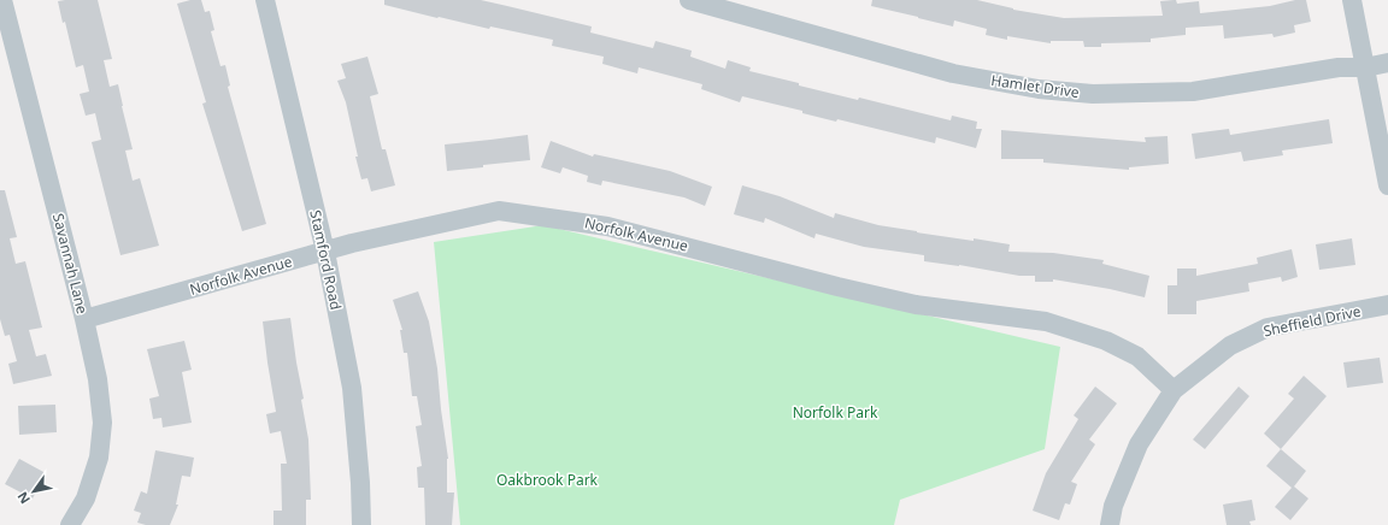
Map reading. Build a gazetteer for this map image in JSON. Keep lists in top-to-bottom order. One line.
{"streets":{"street":["Hamlet Drive","Norfolk Avenue","Stamford Road","Savannah Lane","Sheffield Drive"]},"crossings":[["Norfolk Avenue","Stamford Road"],["Norfolk Avenue","Savannah Lane"],["Norfolk Avenue","Sheffield Drive"]],"parks":["Norfolk Park","Oakbrook Park"],"north":"bottom left"}
